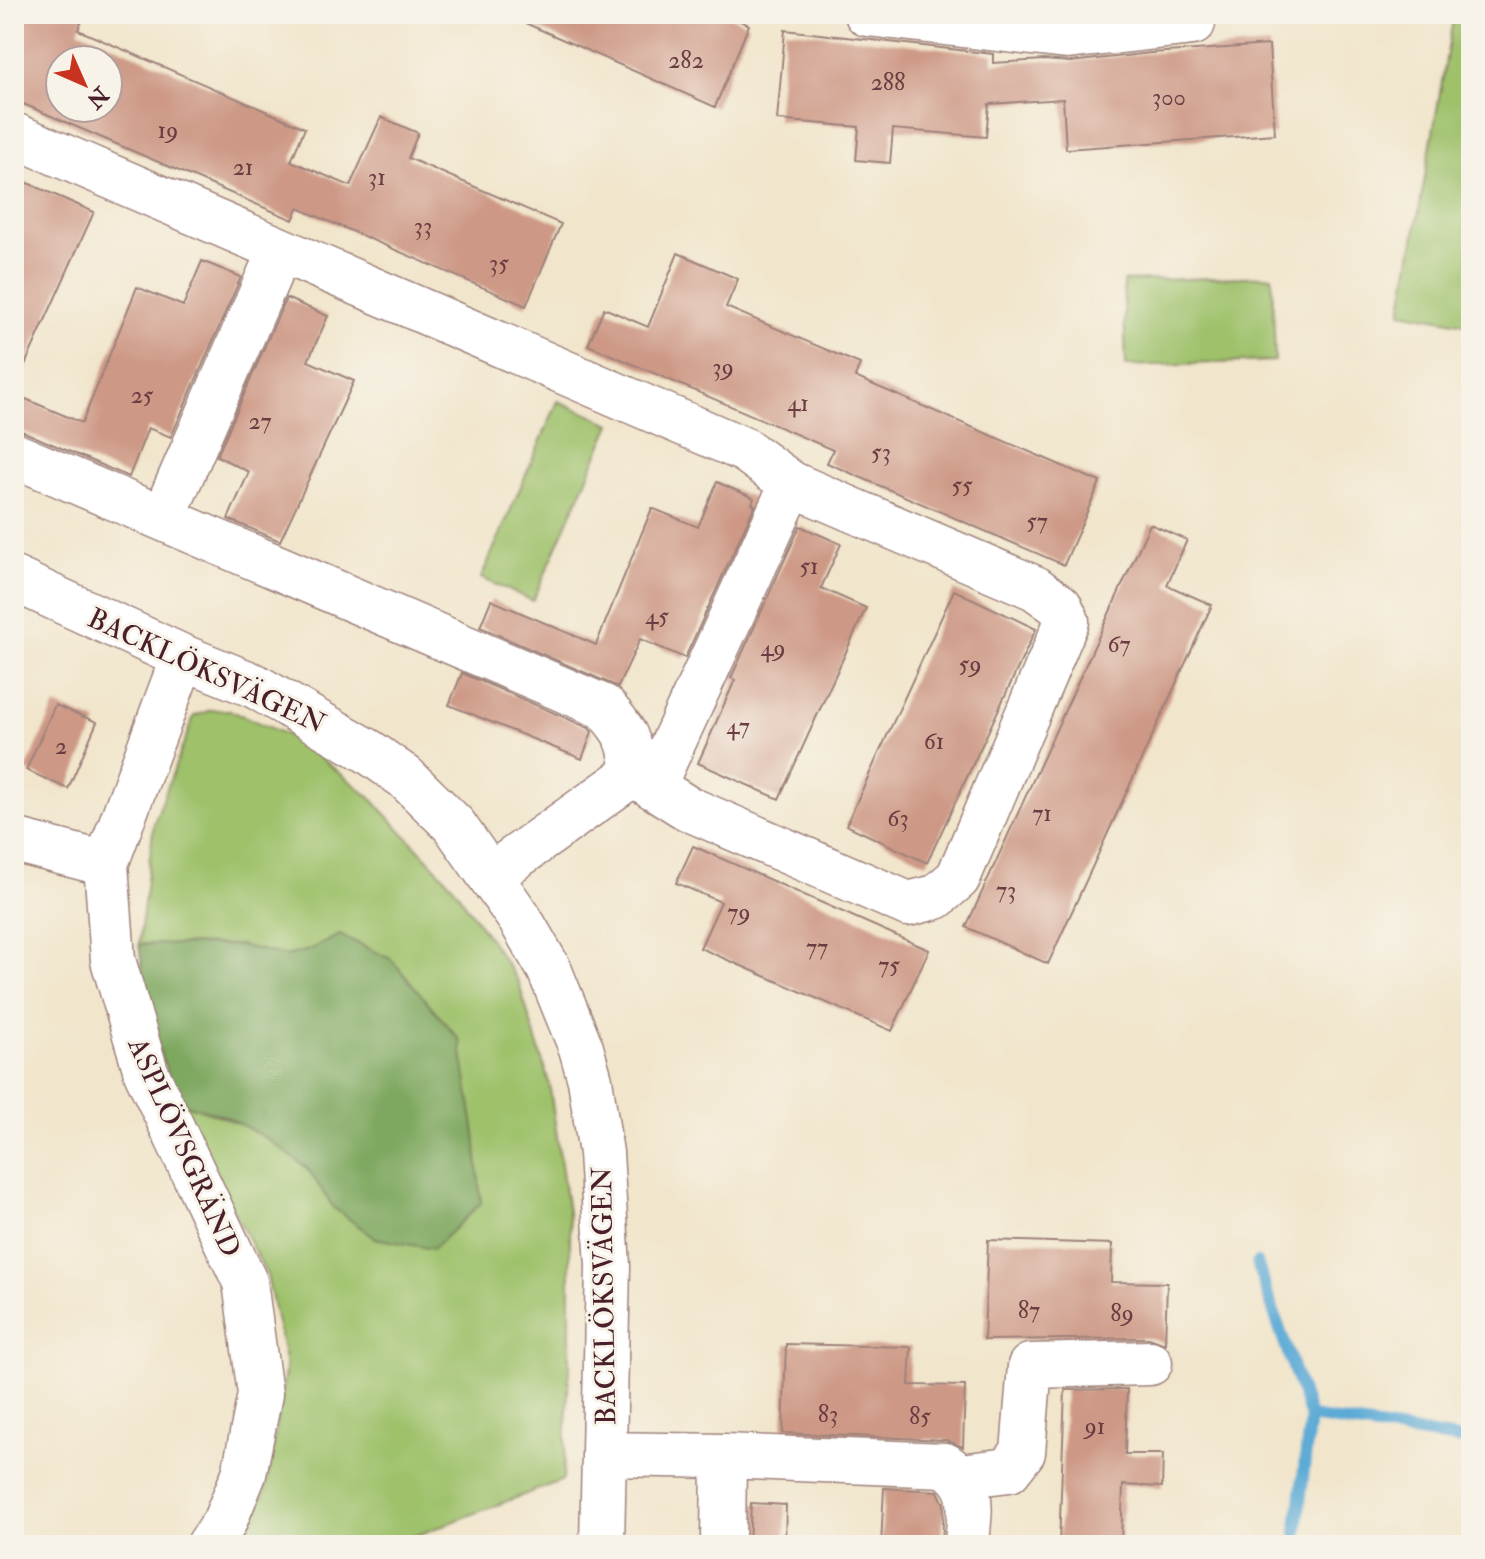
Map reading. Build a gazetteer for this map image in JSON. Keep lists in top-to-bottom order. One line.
{"streets":{"street":["BACKLÖKSVÄGEN","ASPLÖVSGRÄND"]},"crossings":[["BACKLÖKSVÄGEN","ASPLÖVSGRÄND"]],"house_numbers":["282","288","300","19","21","31","33","35","39","25","41","27","53","55","57","51","45","67","49","59","47","61","2","71","63","73","79","77","75","87","89","83","85","91"],"north":"bottom right"}
